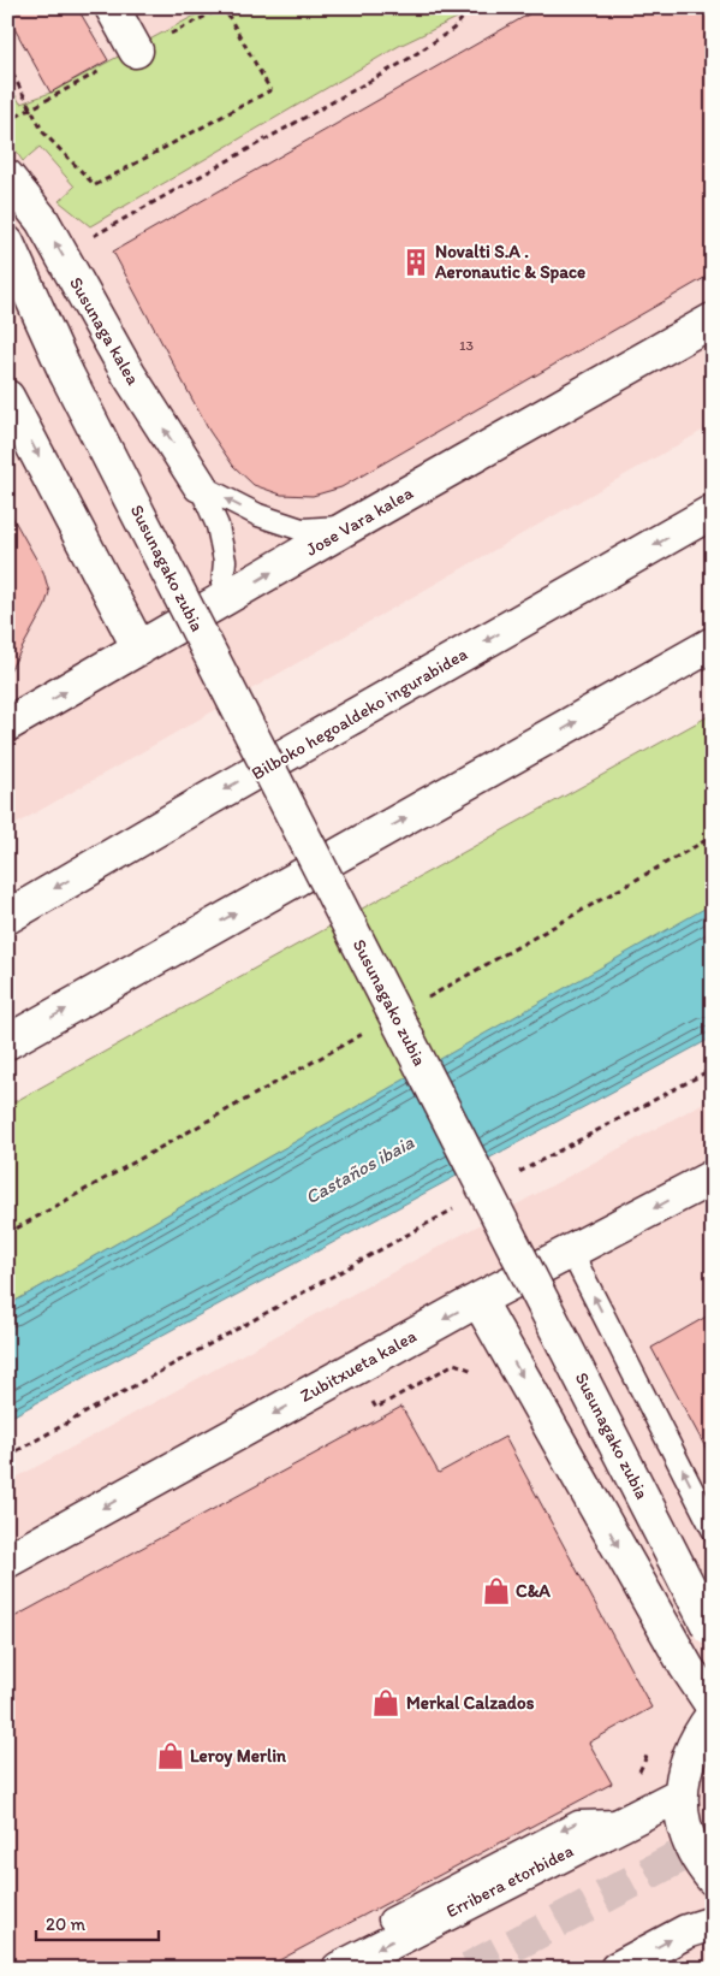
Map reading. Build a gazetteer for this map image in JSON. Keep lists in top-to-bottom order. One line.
{"streets":{"main road":["Susunaga kalea","Jose Vara kalea","Susunagako zubia","Bilboko hegoaldeko ingurabidea","Zubitxueta kalea","Erribera etorbidea"]},"one_way":["Zubitxueta kalea","Erribera etorbidea"],"water":["Castaños ibaia"],"places":{"building":["Novalti S.A . Aeronautic & Space"],"shop":["C&A","Merkal Calzados","Leroy Merlin"]},"house_numbers":["13"],"scale_bar":"20 m"}
